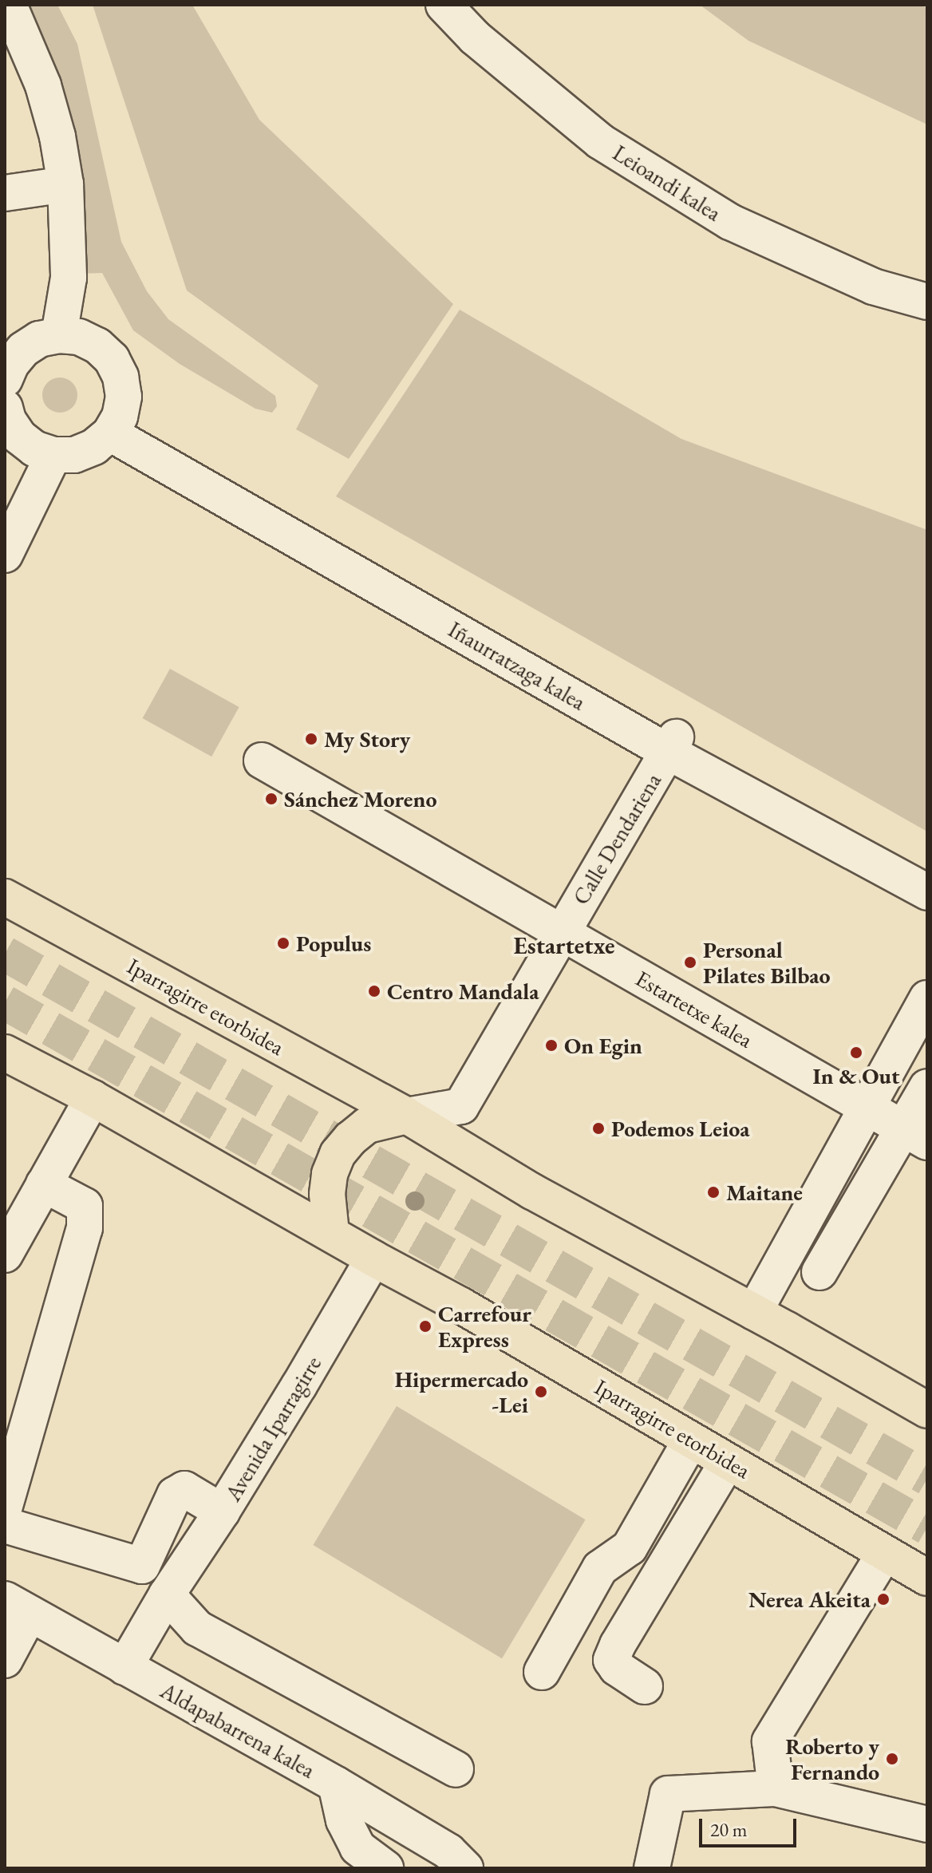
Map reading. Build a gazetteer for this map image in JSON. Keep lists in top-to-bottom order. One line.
{"streets":{"main road":["Iparragirre etorbidea"],"street":["Leioandi kalea","Iñaurratzaga kalea","Calle Dendariena","Estartetxe kalea","Avenida Iparragirre","Aldapabarrena kalea"]},"crossings":[["Iñaurratzaga kalea","Calle Dendariena"],["Calle Dendariena","Estartetxe kalea"],["Iparragirre etorbidea","Avenida Iparragirre"],["Avenida Iparragirre","Aldapabarrena kalea"]],"districts":["Estartetxe"],"places":["My Story","Sánchez Moreno","Populus","Personal Pilates Bilbao","Centro Mandala","On Egin","In & Out","Podemos Leioa","Maitane","Carrefour Express","Hipermercado -Lei","Nerea Akeita","Roberto y Fernando"],"scale_bar":"20 m"}
